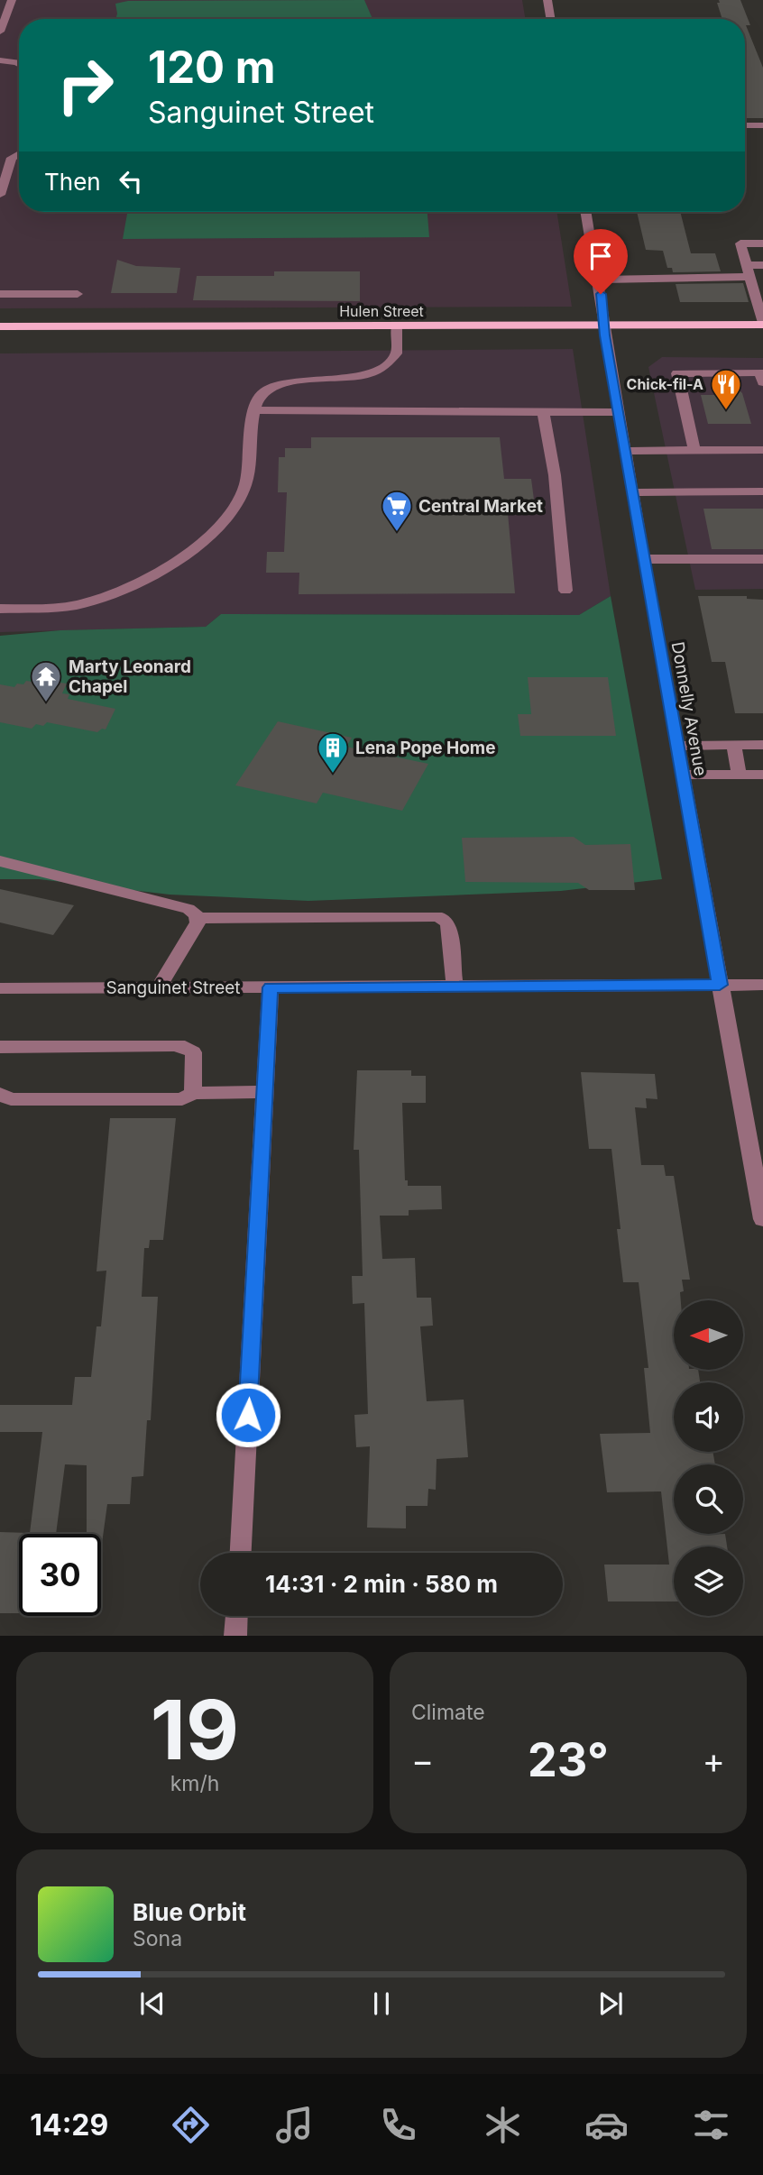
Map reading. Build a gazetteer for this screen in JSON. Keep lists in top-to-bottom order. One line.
{"streets":{"main road":["Hulen Street"],"street":["Donnelly Avenue","Sanguinet Street"]},"crossings":[["Hulen Street","Donnelly Avenue"],["Donnelly Avenue","Sanguinet Street"]],"places":{"restaurant":["Chick-fil-A"],"supermarket":["Central Market"],"temple":["Marty Leonard Chapel"],"building":["Lena Pope Home"]},"north":"left","page":{"turn":["120 m","Sanguinet Street"],"then":"Then","limit":"30","trip":"14:31 · 2 min · 580 m","tile":[["19","km/h"],"Climate"],"heat":["−","23°","+"],"song":["Blue Orbit","Sona"],"tabs":"14:29"}}
